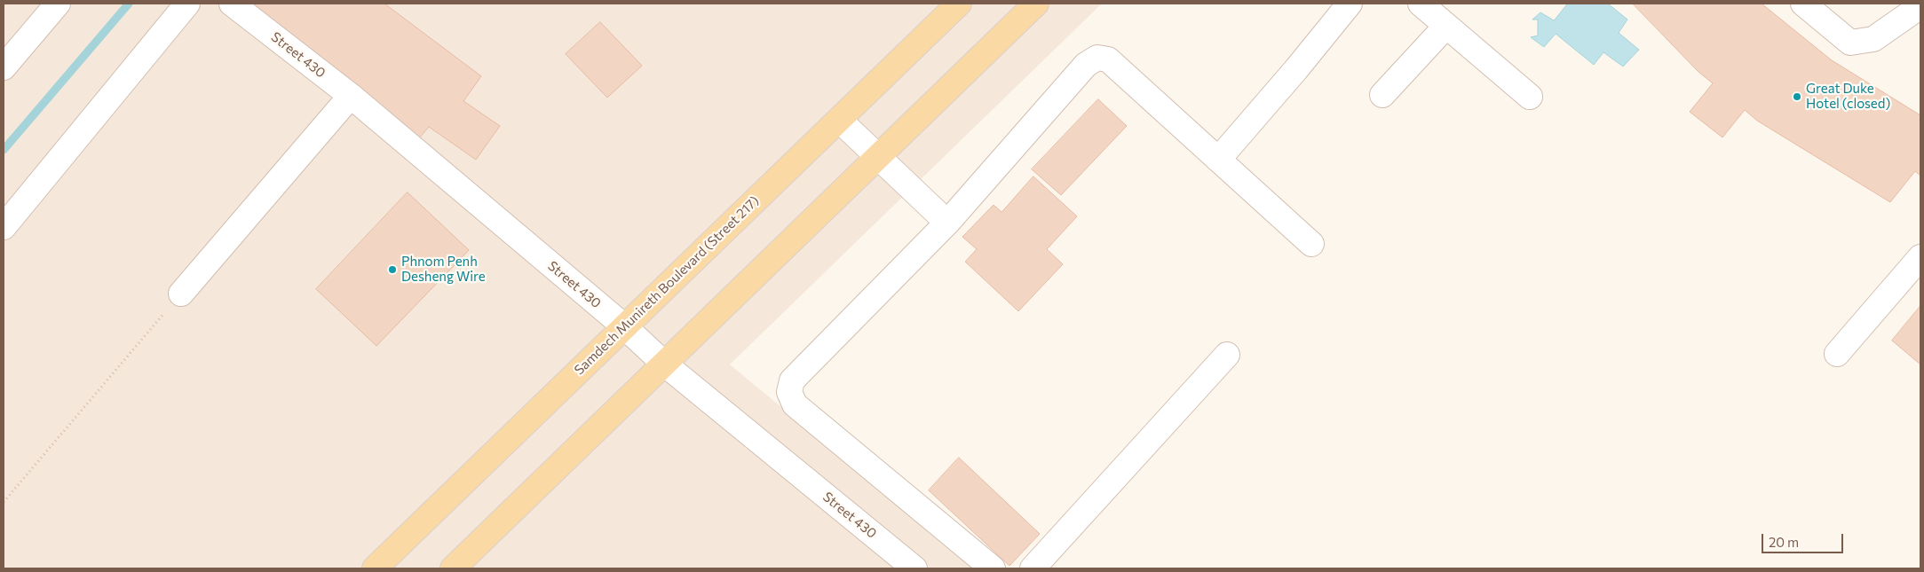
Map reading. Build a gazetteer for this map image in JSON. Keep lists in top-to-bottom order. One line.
{"streets":{"main road":["Samdech Munireth Boulevard (Street 217)"],"street":["Street 430"]},"crossings":[["Street 430","Samdech Munireth Boulevard (Street 217)"]],"places":["Great Duke Hotel (closed)","Phnom Penh Desheng Wire"],"scale_bar":"20 m"}
